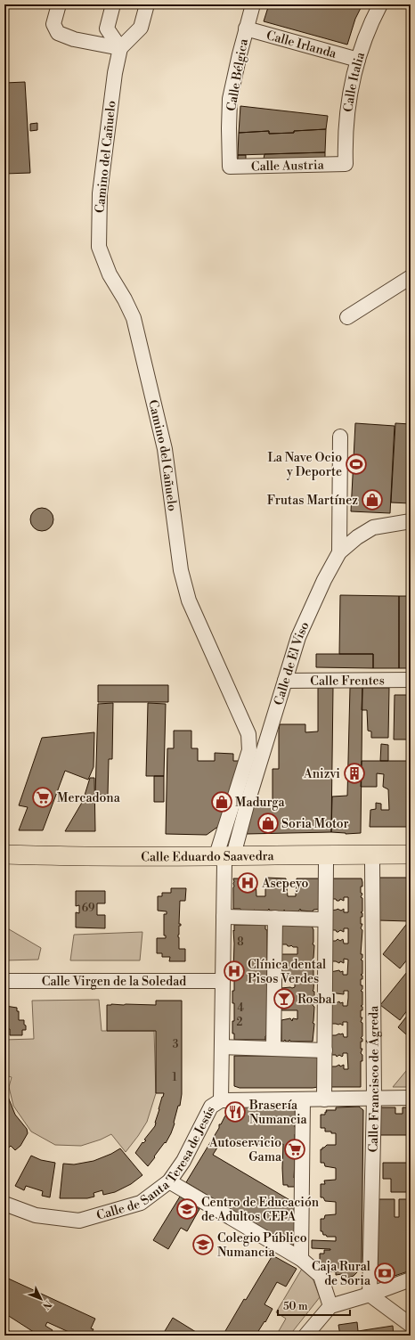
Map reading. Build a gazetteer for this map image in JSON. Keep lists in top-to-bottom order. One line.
{"streets":{"main road":["Calle Eduardo Saavedra"],"street":["Calle Irlanda","Calle Bélgica","Calle Italia","Camino del Cañuelo","Calle Austria","Calle de El Viso","Calle Frentes","Calle Virgen de la Soledad","Calle Francisco de Ágreda","Calle de Santa Teresa de Jesús"]},"crossings":[["Calle Irlanda","Calle Bélgica"],["Calle Irlanda","Calle Italia"],["Calle Bélgica","Calle Austria"],["Calle Italia","Calle Austria"],["Camino del Cañuelo","Calle de El Viso"],["Camino del Cañuelo","Calle Eduardo Saavedra"],["Calle de El Viso","Calle Frentes"],["Calle de El Viso","Calle Eduardo Saavedra"],["Calle Eduardo Saavedra","Calle Francisco de Ágreda"],["Calle Francisco de Ágreda","Calle de Santa Teresa de Jesús"]],"places":{"sports":["La Nave Ocio y Deporte"],"shop":["Frutas Martínez","Madurga","Soria Motor"],"building":["Anizvi"],"supermarket":["Mercadona","Autoservicio Gama"],"hospital":["Asepeyo","Clínica dental Pisos Verdes"],"bar":["Rosbal"],"restaurant":["Brasería Numancia"],"school or university":["Centro de Educación de Adultos CEPA","Colegio Público Numancia"],"bank":["Caja Rural de Soria"]},"house_numbers":["69","8","4","2","3","1"],"scale_bar":"50 m","north":"bottom right"}
